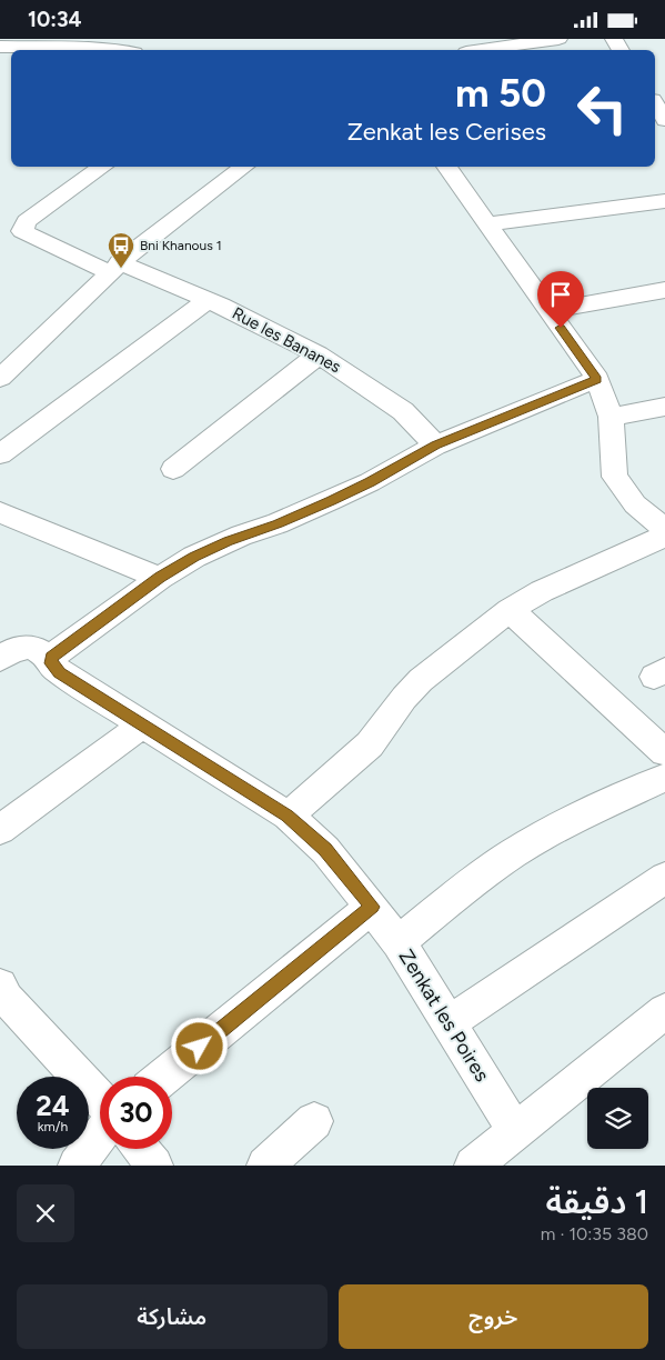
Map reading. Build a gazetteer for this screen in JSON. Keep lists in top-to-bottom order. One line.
{"streets":{"street":["Rue les Bananes","Zenkat les Poires"]},"places":{"bus stop":["Bni Khanous 1"]},"page":{"status":"10:34","turn":["50 m","Zenkat les Cerises"],"speed":"24 km/h","limit":"30","heading":["1 دقيقة","380 m · 10:35"],"buttons":["خروج","مشاركة"]}}
